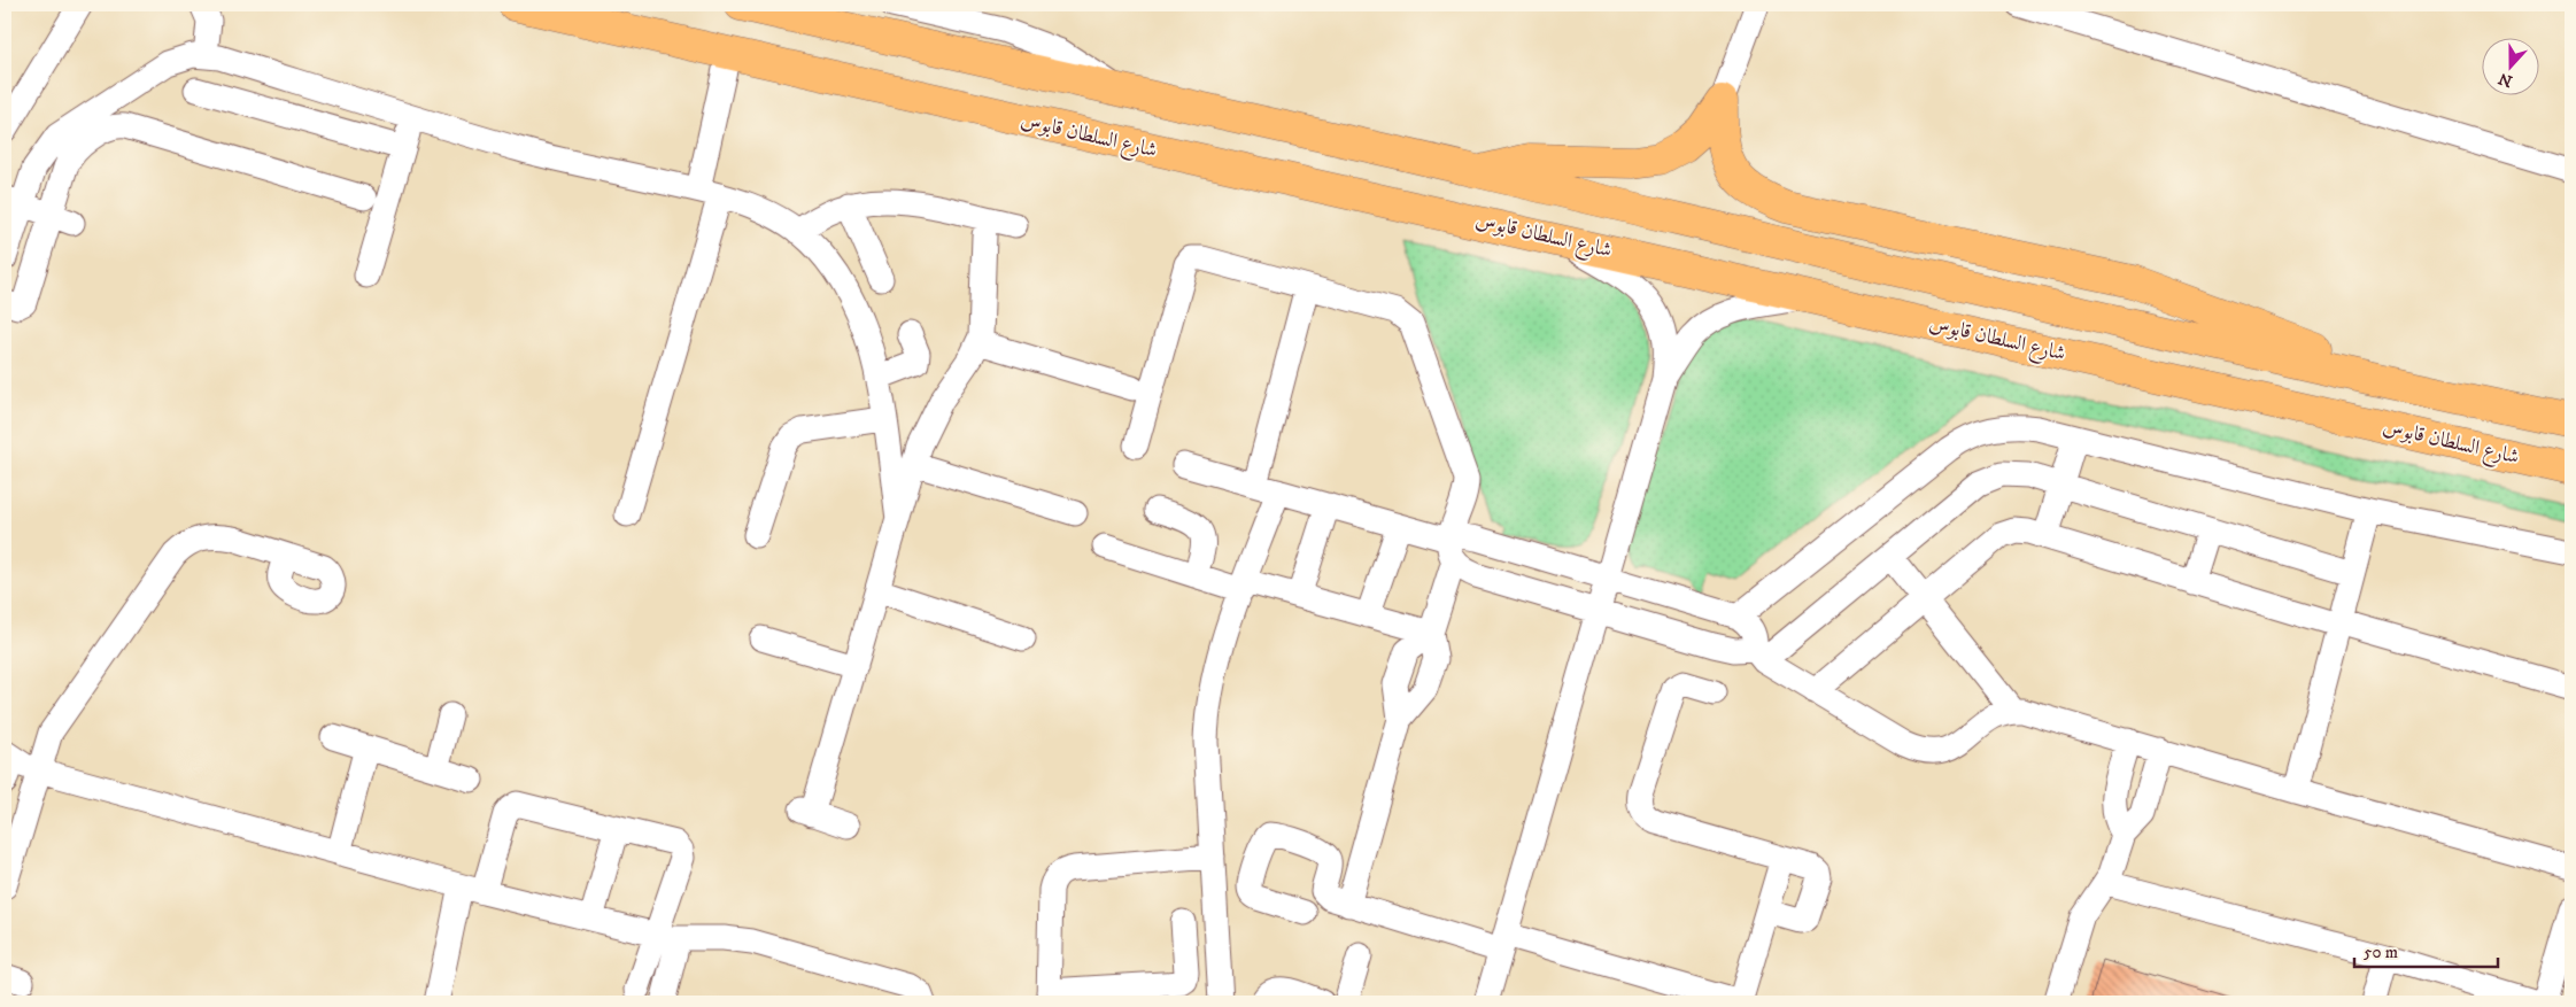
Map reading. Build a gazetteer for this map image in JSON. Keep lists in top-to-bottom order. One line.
{"streets":{"highway":["شارع السلطان قابوس"]},"scale_bar":"50 m","north":"bottom"}
